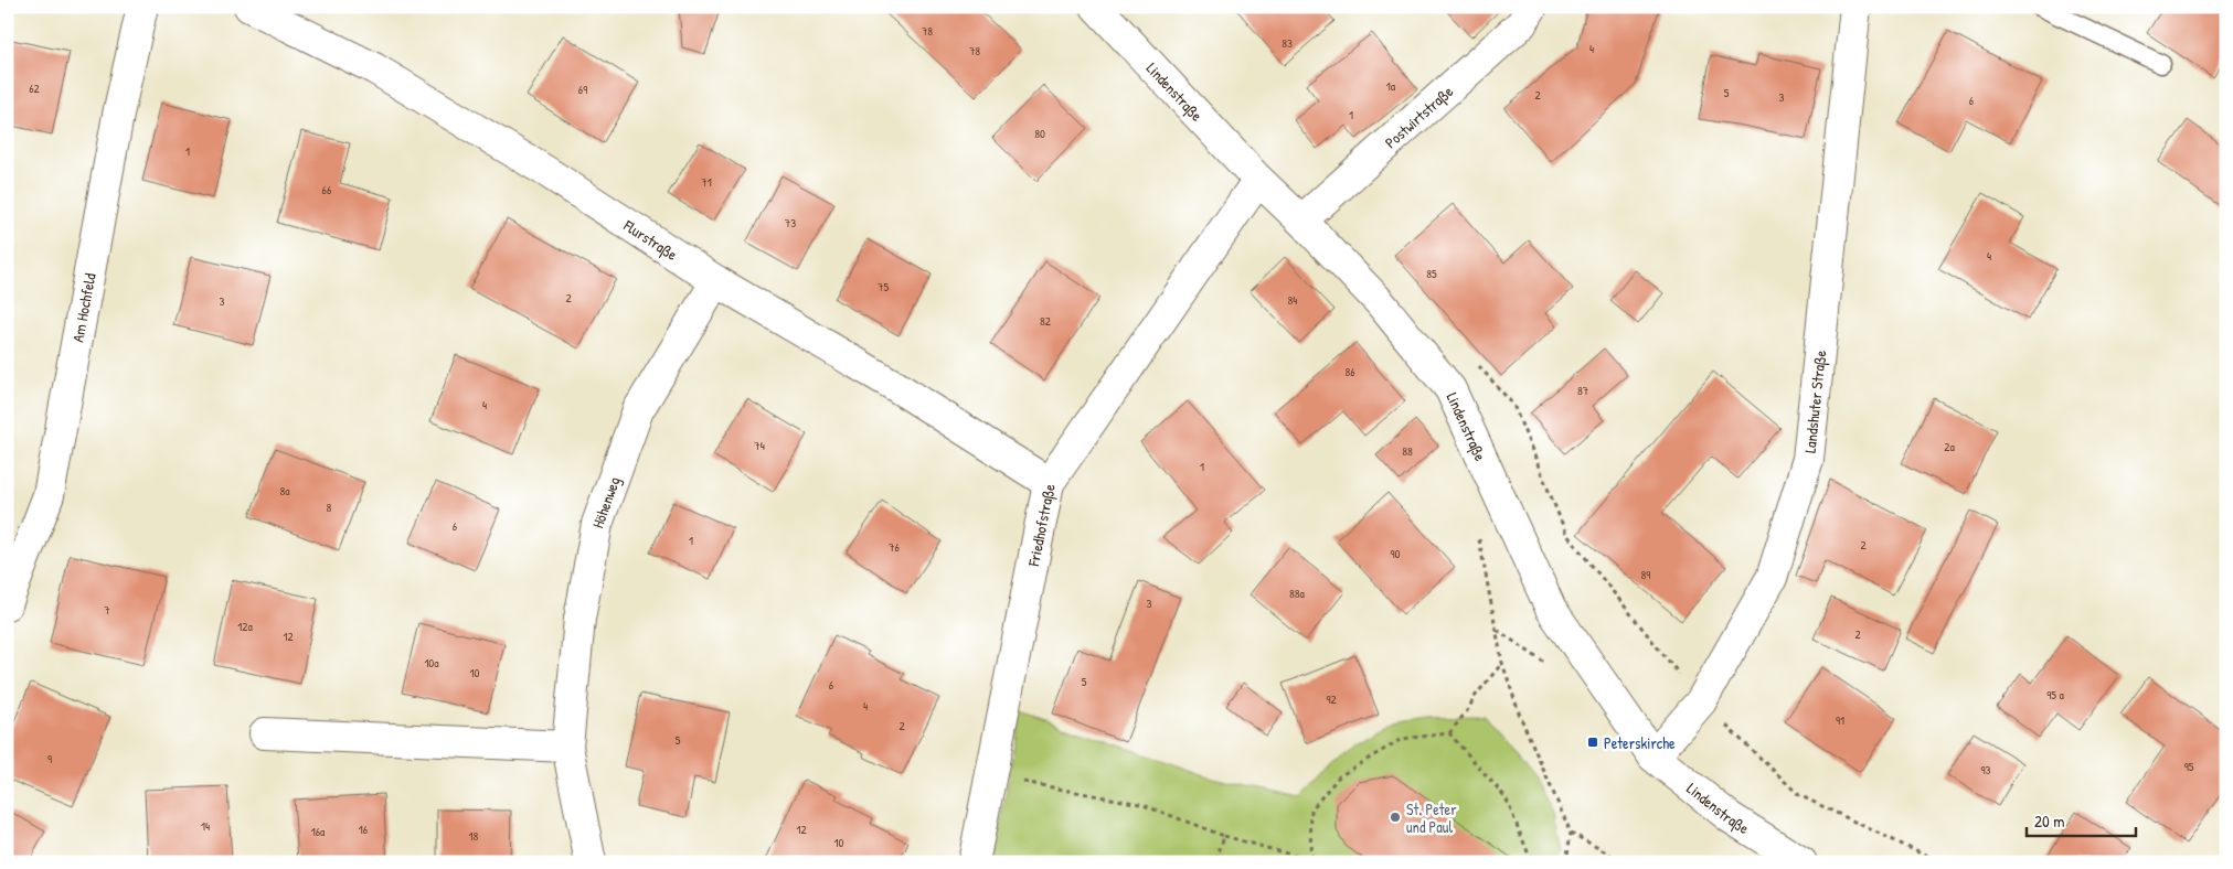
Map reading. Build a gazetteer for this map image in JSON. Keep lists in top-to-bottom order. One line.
{"streets":{"street":["Lindenstraße","Postwirtstraße","Flurstraße","Am Hochfeld","Landshuter Straße","Höhenweg","Friedhofstraße"]},"crossings":[["Lindenstraße","Postwirtstraße"],["Lindenstraße","Landshuter Straße"],["Lindenstraße","Friedhofstraße"],["Flurstraße","Höhenweg"],["Flurstraße","Friedhofstraße"]],"places":{"transit":["Peterskirche"],"other":["St. Peter und Paul"]},"house_numbers":["78","83","4","78","1a","62","69","5","2","3","6","1","80","1","71","66","73","4","85","75","2","84","3","82","86","87","4","74","2a","88","1","8a","8","6","1","2","76","90","89","88a","3","7","12a","2","12","10a","10","5","6","95 a","92","4","91","2","5","9","95","93","14","16","12","16a","18","10"],"scale_bar":"20 m"}
